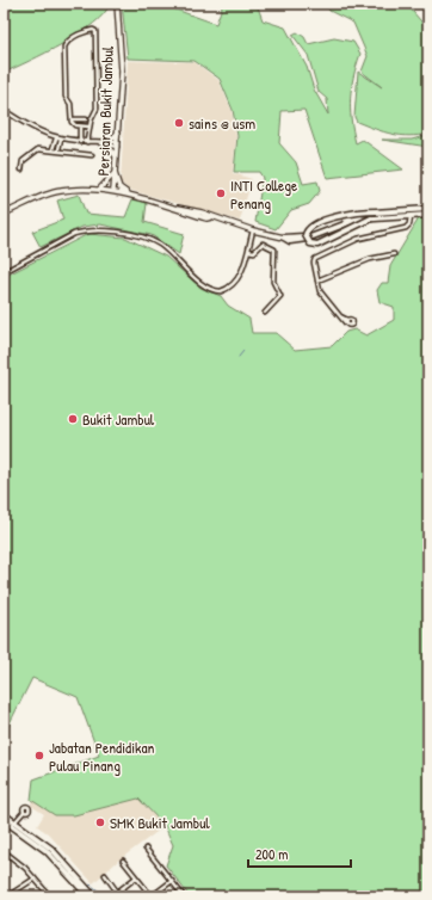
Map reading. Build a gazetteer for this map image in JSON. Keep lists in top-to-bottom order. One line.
{"streets":{"main road":["Persiaran Bukit Jambul"]},"places":["sains @ usm","INTI College Penang","Bukit Jambul","Jabatan Pendidikan Pulau Pinang","SMK Bukit Jambul"],"scale_bar":"200 m"}
